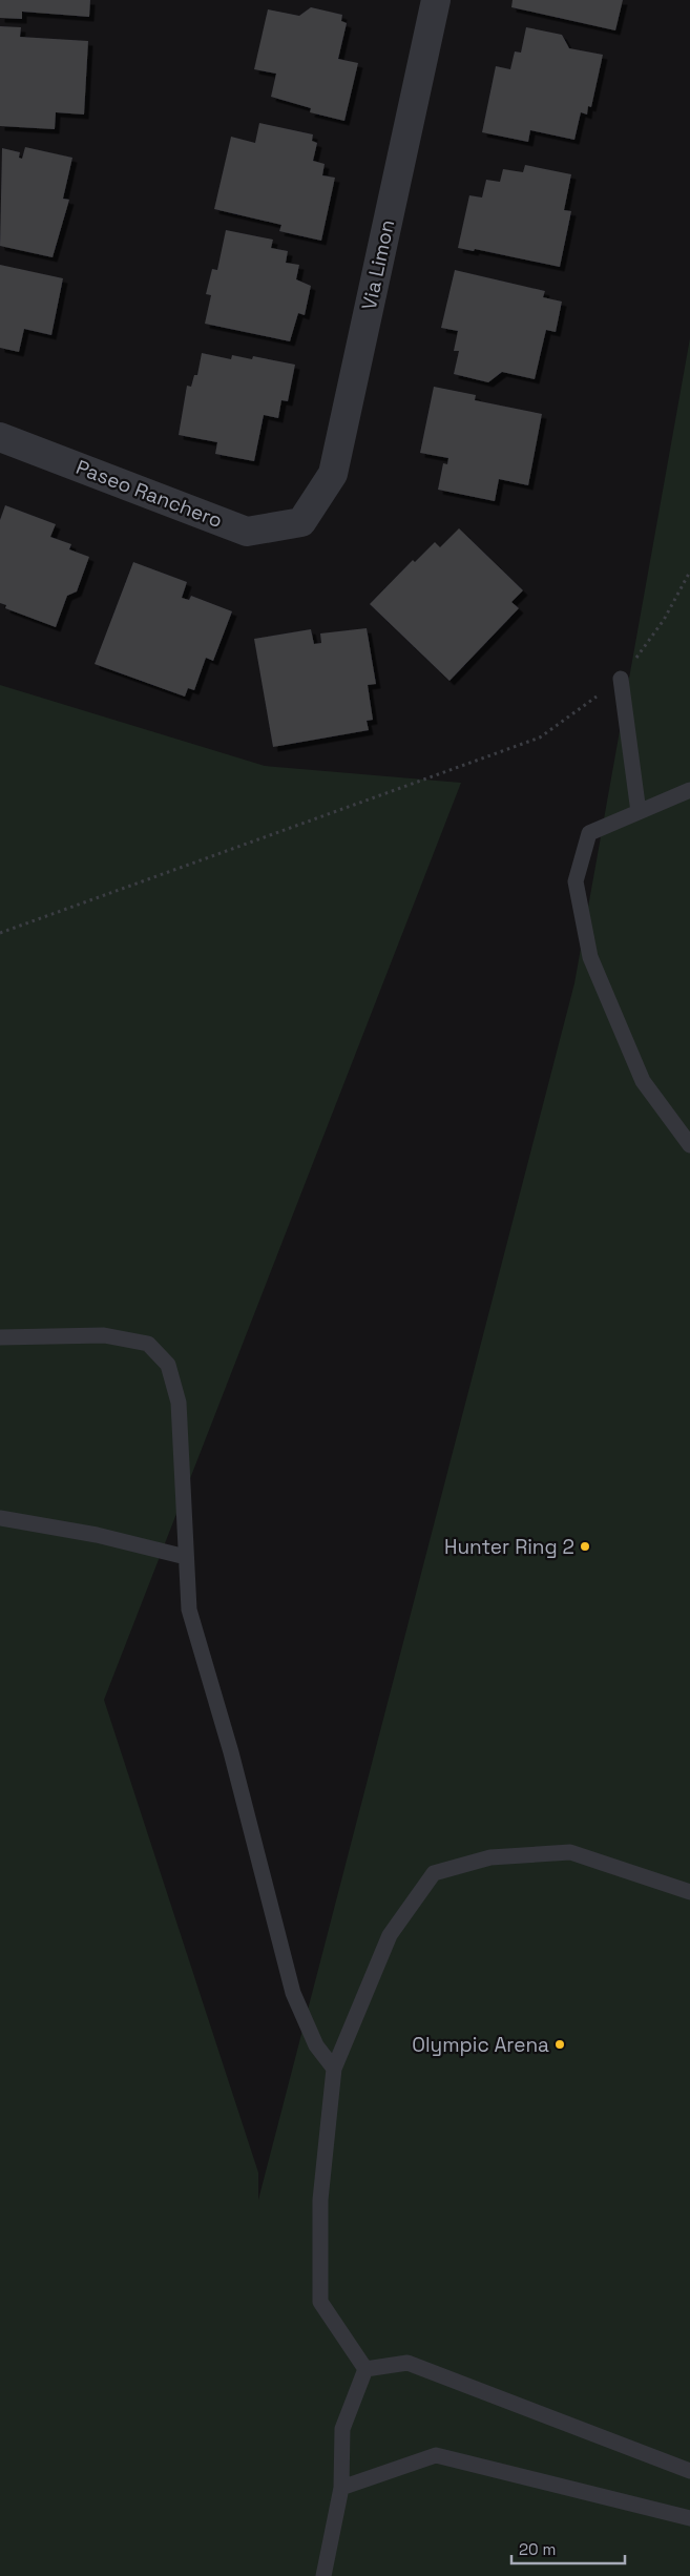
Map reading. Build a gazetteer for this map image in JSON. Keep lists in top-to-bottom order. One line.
{"streets":{"street":["Via Limon","Paseo Ranchero"]},"crossings":[["Via Limon","Paseo Ranchero"]],"places":["Hunter Ring 2","Olympic Arena"],"scale_bar":"20 m"}
